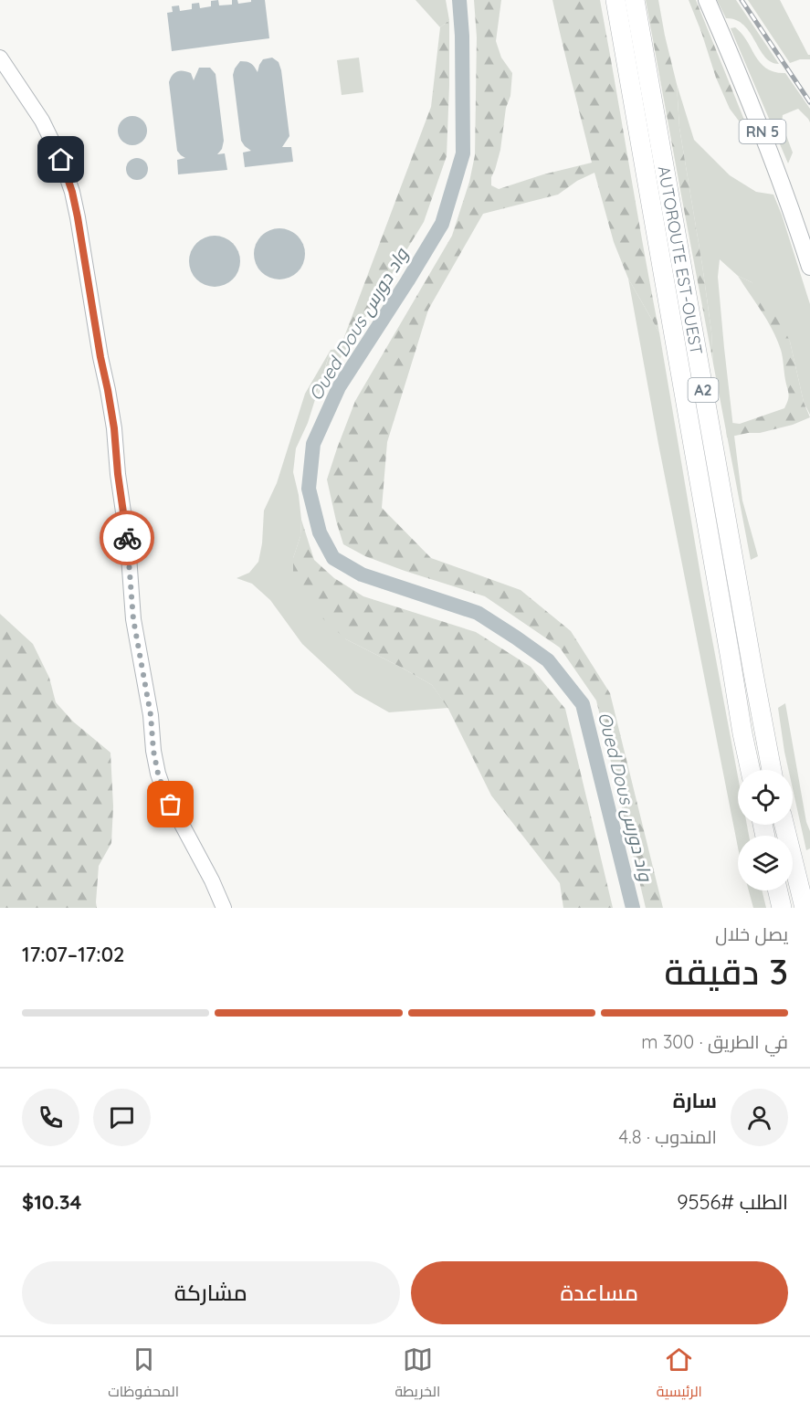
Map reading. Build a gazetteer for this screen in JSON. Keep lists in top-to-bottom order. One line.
{"streets":{"highway":["AUTOROUTE EST-OUEST","A2"],"main road":["RN 5"]},"water":["Oued Dous واد دورس"],"page":{"heading":["3 دقيقة","يصل خلال","17:02–17:07"],"panel":["سارة","المندوب · 4.8","الطلب #9556","$10.34"],"bar":"في الطريق · 300 m","buttons":["مساعدة","مشاركة"],"tabs":["الرئيسية","الخريطة","المحفوظات"]}}
